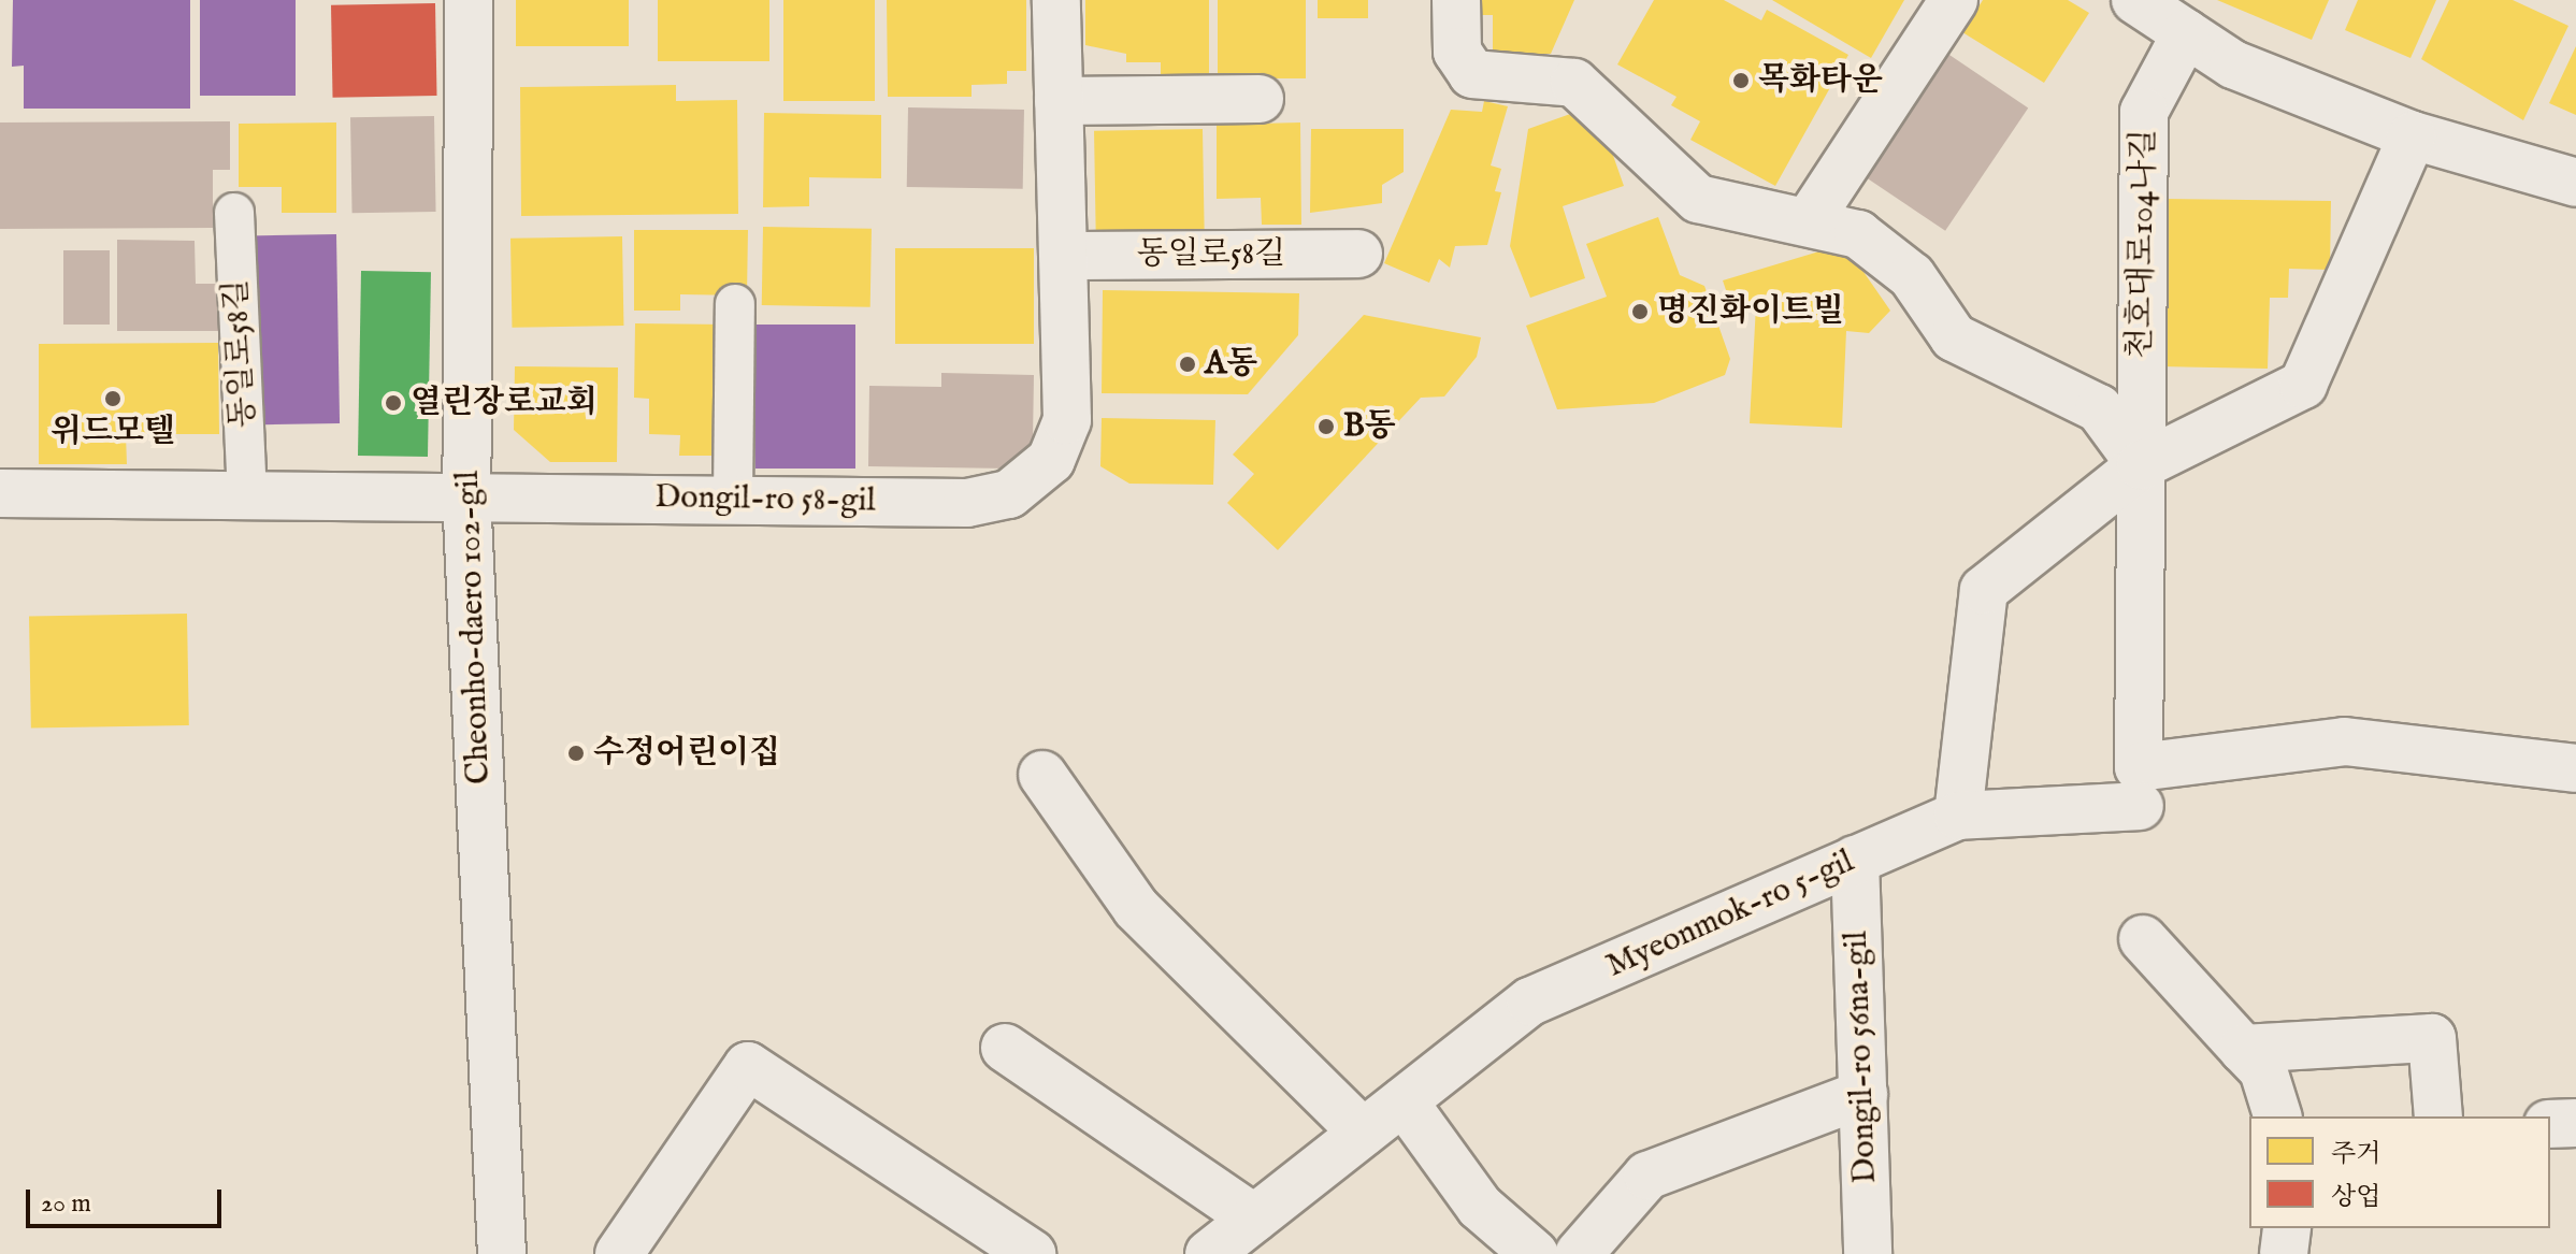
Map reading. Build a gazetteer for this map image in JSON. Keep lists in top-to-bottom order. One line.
{"streets":{"street":["천호대로104나길","동일로58길","Dongil-ro 58-gil","Cheonho-daero 102-gil","Myeonmok-ro 5-gil","Dongil-ro 56na-gil"]},"crossings":[["천호대로104나길","Myeonmok-ro 5-gil"],["동일로58길","Dongil-ro 58-gil"],["Dongil-ro 58-gil","Cheonho-daero 102-gil"],["Myeonmok-ro 5-gil","Dongil-ro 56na-gil"]],"places":["목화타운","명진화이트빌","A동","위드모텔","열린장로교회","B동","수정어린이집"],"legend":["주거","상업"],"scale_bar":"20 m"}
